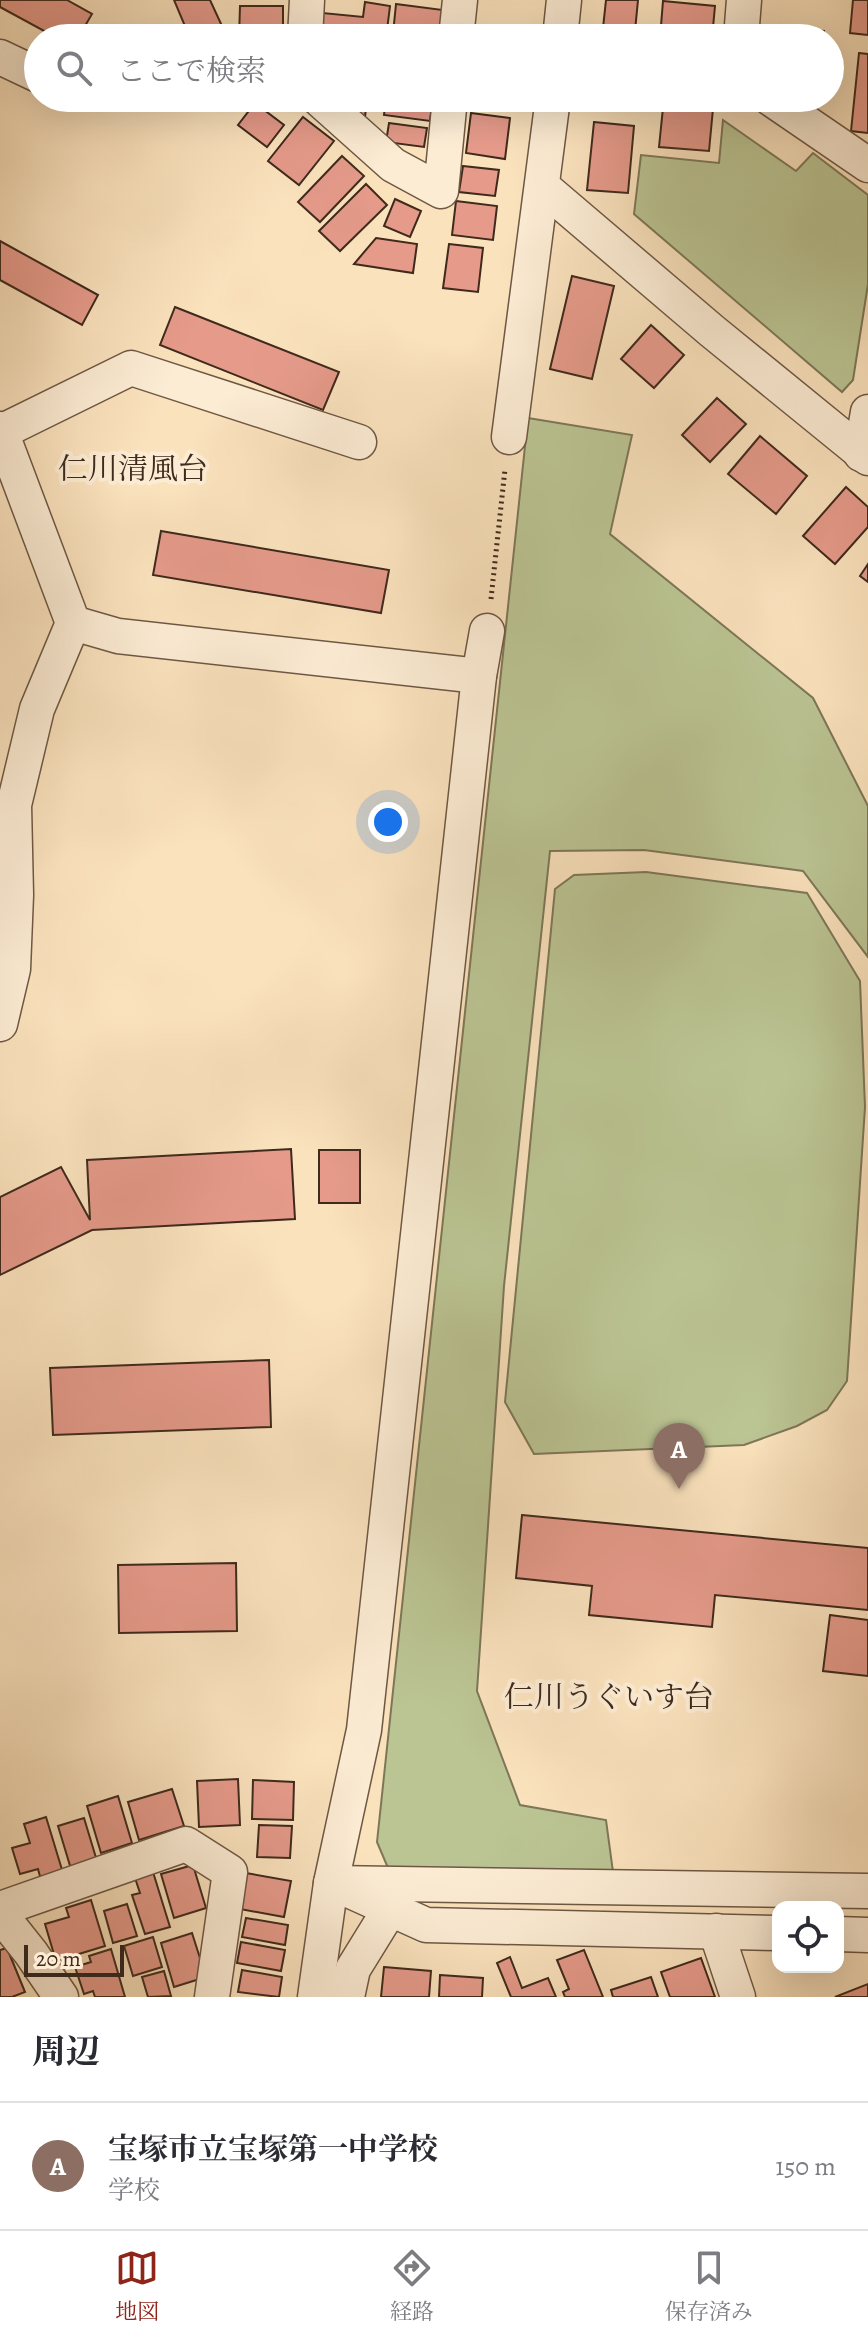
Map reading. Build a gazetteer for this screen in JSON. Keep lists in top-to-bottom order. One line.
{"districts":["仁川清風台","仁川うぐいす台"],"scale_bar":"20 m","page":{"search":"ここで検索","pins":"A","scale":"20 m","heading":"周辺","list":[{"mark":"A","name":"宝塚市立宝塚第一中学校","note":"学校","value":"150 m"}],"nav":["地図","経路","保存済み"]}}
